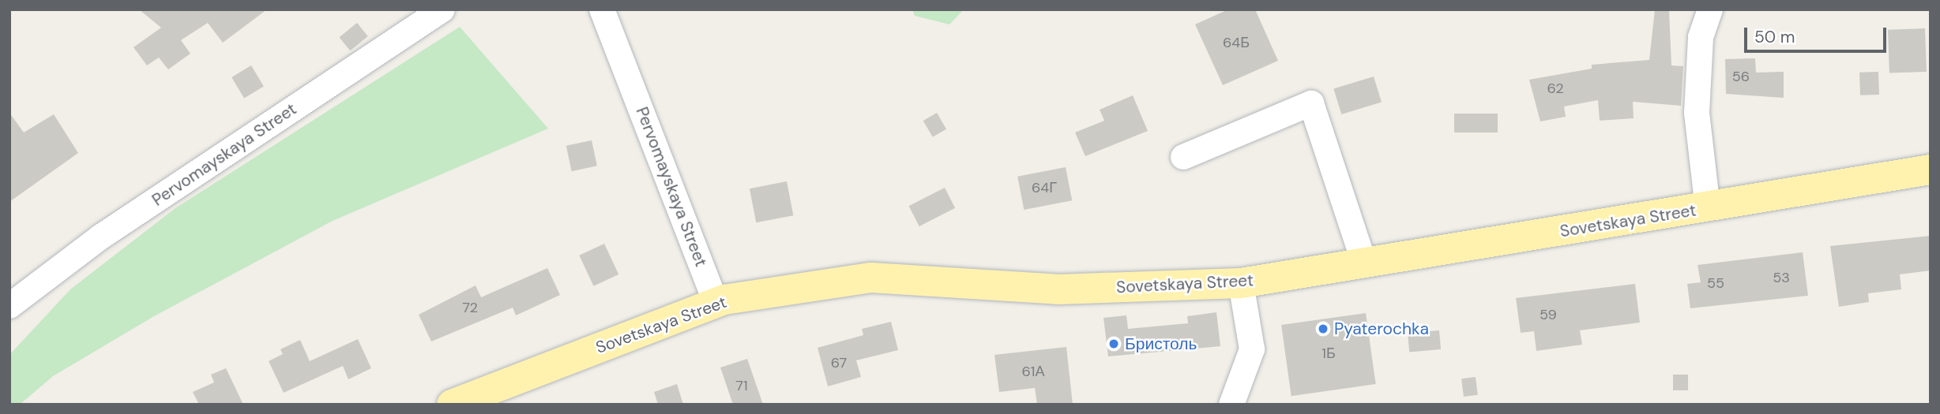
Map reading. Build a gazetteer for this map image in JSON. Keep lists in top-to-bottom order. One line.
{"streets":{"main road":["Sovetskaya Street"],"street":["Pervomayskaya Street"]},"crossings":[["Pervomayskaya Street","Sovetskaya Street"]],"places":["Pyaterochka","Бристоль"],"house_numbers":["64Б","56","62","64Г","53","55","72","59","1Б","67","61А","71"],"scale_bar":"50 m"}
